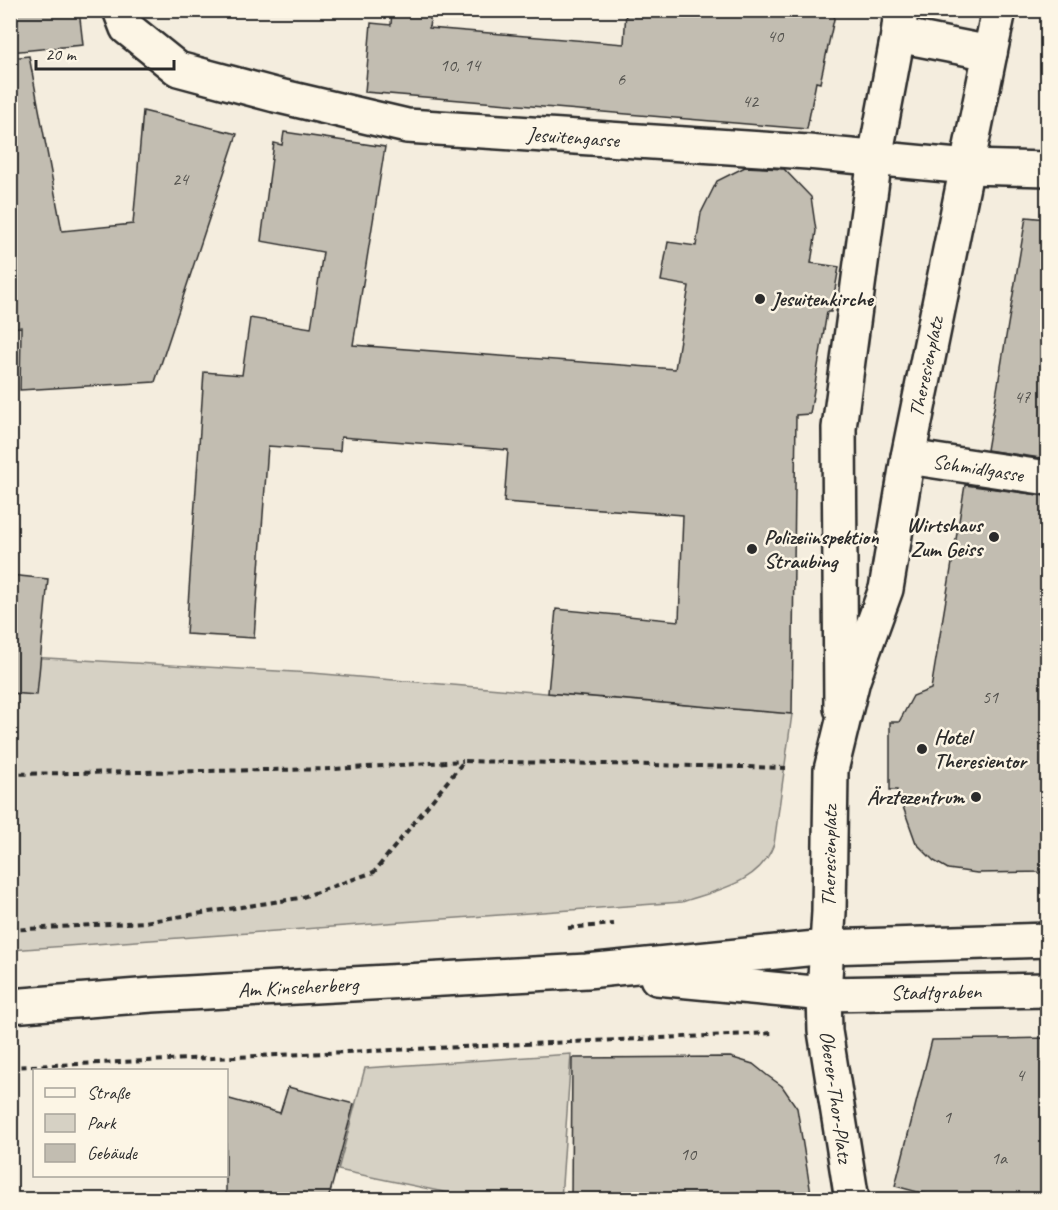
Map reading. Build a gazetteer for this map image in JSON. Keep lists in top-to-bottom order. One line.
{"streets":{"street":["Jesuitengasse","Theresienplatz","Schmidlgasse","Am Kinseherberg","Stadtgraben","Oberer-Thor-Platz"]},"crossings":[["Jesuitengasse","Theresienplatz"],["Theresienplatz","Schmidlgasse"],["Theresienplatz","Am Kinseherberg"],["Theresienplatz","Stadtgraben"],["Theresienplatz","Oberer-Thor-Platz"],["Am Kinseherberg","Stadtgraben"],["Am Kinseherberg","Oberer-Thor-Platz"],["Stadtgraben","Oberer-Thor-Platz"]],"places":["Jesuitenkirche","Wirtshaus Zum Geiss","Polizeiinspektion Straubing","Hotel Theresientor","Ärztezentrum"],"house_numbers":["40","10, 14","6","42","24","47","51","4","1","10","1a"],"legend":["Straße","Park","Gebäude"],"scale_bar":"20 m"}
